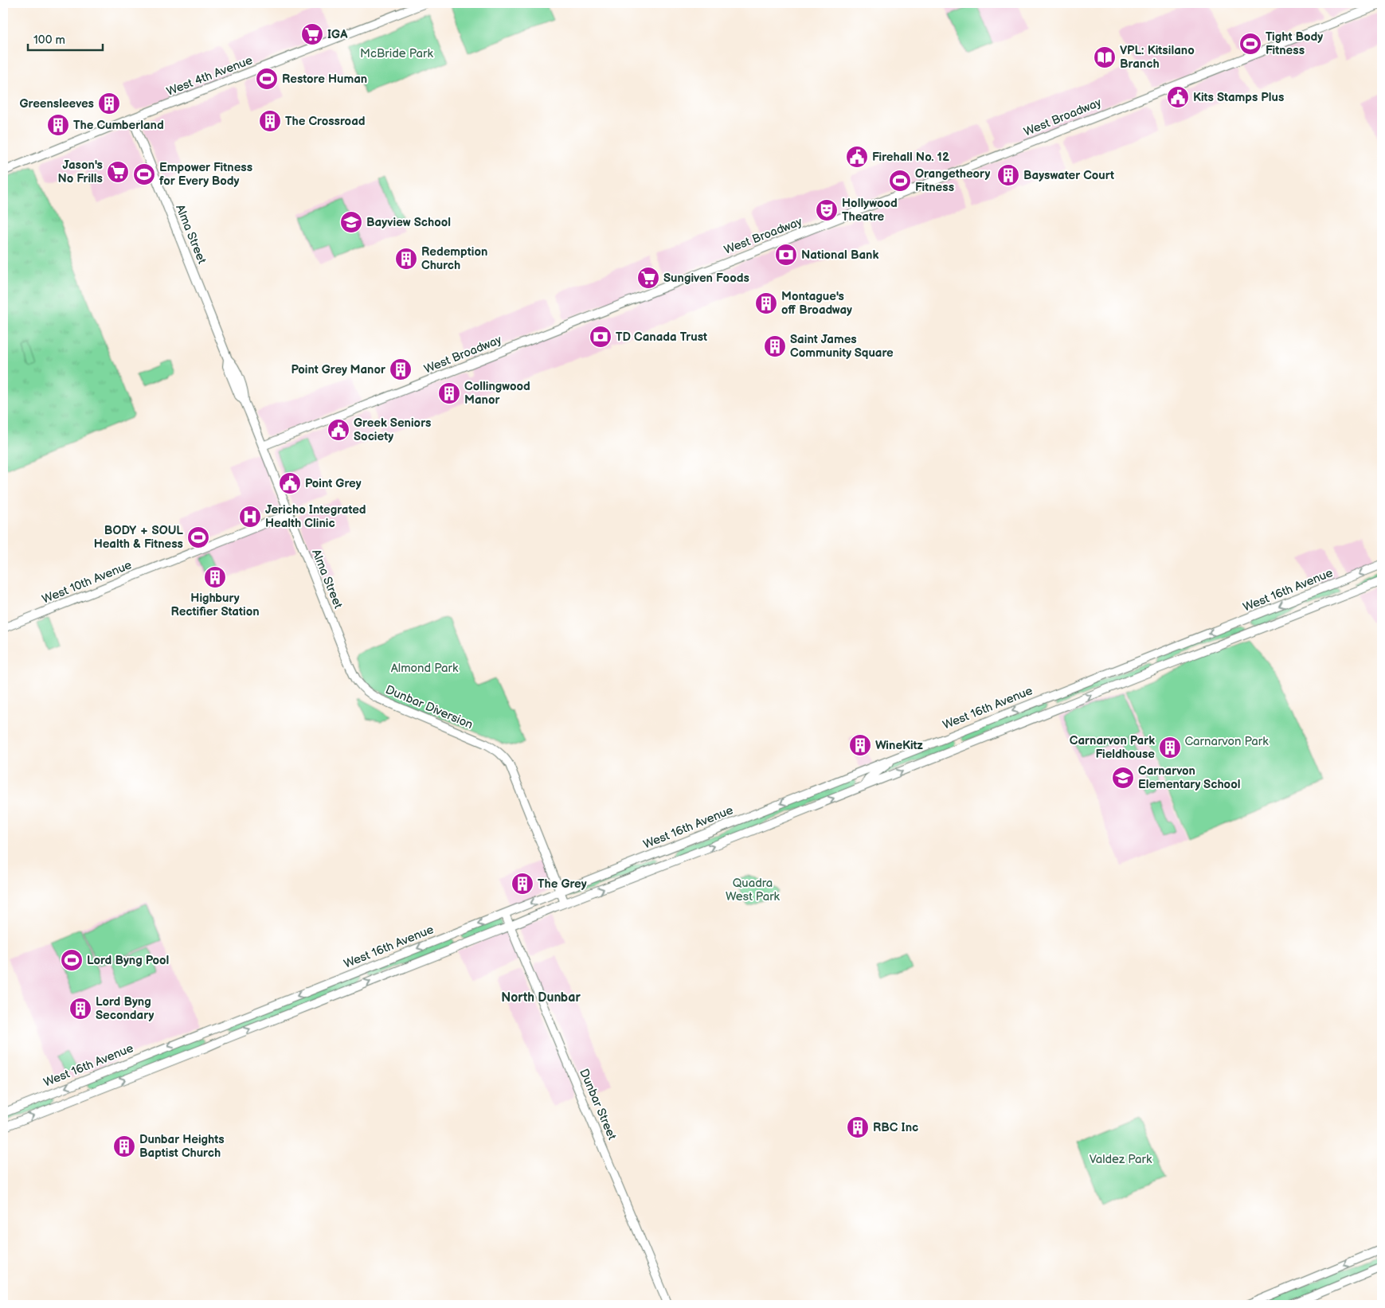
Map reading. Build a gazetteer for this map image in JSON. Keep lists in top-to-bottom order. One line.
{"streets":{"main road":["West 4th Avenue","West Broadway","Alma Street","West 10th Avenue","West 16th Avenue","Dunbar Diversion","Dunbar Street"]},"crossings":[["West 4th Avenue","Alma Street"],["West Broadway","Alma Street"],["Alma Street","West 10th Avenue"],["Alma Street","Dunbar Diversion"],["West 16th Avenue","Dunbar Diversion"],["West 16th Avenue","Dunbar Street"]],"districts":["North Dunbar"],"parks":["McBride Park","Almond Park","Carnarvon Park","Quadra West Park","Valdez Park"],"places":{"supermarket":["IGA","Jason's No Frills","Sungiven Foods"],"sports":["Tight Body Fitness","Restore Human","Empower Fitness for Every Body","Orangetheory Fitness","BODY + SOUL Health & Fitness","Lord Byng Pool"],"library":["VPL: Kitsilano Branch"],"public building":["Kits Stamps Plus","Firehall No. 12","Greek Seniors Society","Point Grey"],"building":["Greensleeves","The Crossroad","The Cumberland","Bayswater Court","Redemption Church","Montague's off Broadway","Saint James Community Square","Point Grey Manor","Collingwood Manor","Highbury Rectifier Station","WineKitz","Carnarvon Park Fieldhouse","The Grey","Lord Byng Secondary","RBC Inc","Dunbar Heights Baptist Church"],"theatre":["Hollywood Theatre"],"school or university":["Bayview School","Carnarvon Elementary School"],"bank":["National Bank","TD Canada Trust"],"hospital":["Jericho Integrated Health Clinic"]},"scale_bar":"100 m"}
